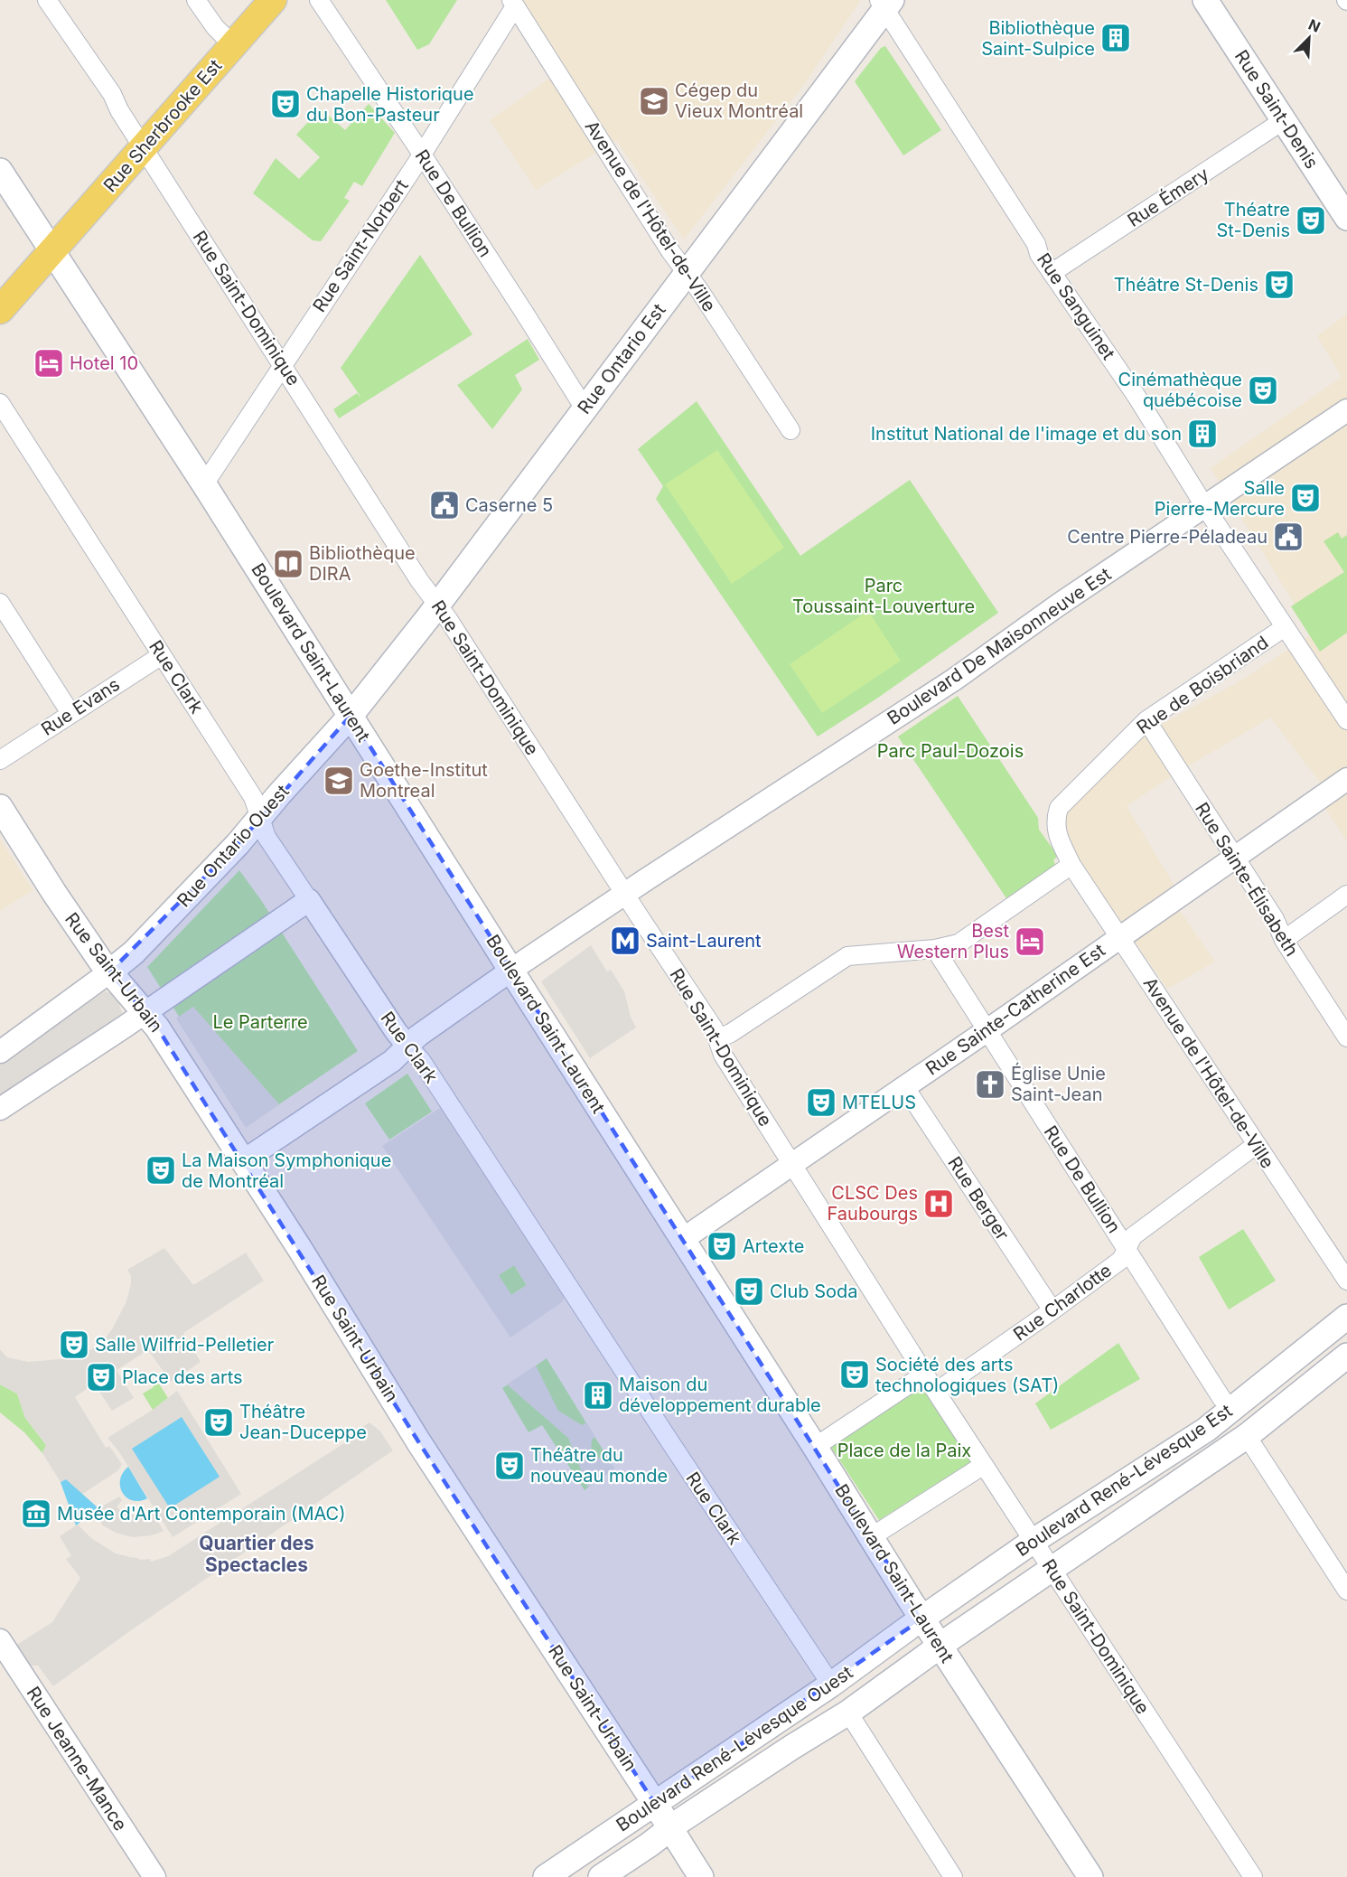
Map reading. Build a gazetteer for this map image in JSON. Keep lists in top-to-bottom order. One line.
{"streets":{"main road":["Rue Saint-Denis","Rue Sherbrooke Est","Rue Ontario Est","Boulevard Saint-Laurent","Rue Ontario Ouest","Rue Saint-Urbain","Boulevard René-Lévesque Est","Boulevard René-Lévesque Ouest"],"street":["Rue Émery","Rue De Bullion","Avenue de l'Hôtel-de-Ville","Rue Saint-Norbert","Rue Sanguinet","Rue Saint-Dominique","Boulevard De Maisonneuve Est","Rue Clark","Rue de Boisbriand","Rue Evans","Rue Sainte-Élisabeth","Rue Sainte-Catherine Est","Rue Berger","Rue Charlotte","Rue Jeanne-Mance"]},"crossings":[["Rue Saint-Denis","Rue Émery"],["Rue Sherbrooke Est","Rue Saint-Dominique"],["Rue Sherbrooke Est","Boulevard Saint-Laurent"],["Rue Émery","Rue Sanguinet"],["Rue De Bullion","Rue Saint-Norbert"],["Rue De Bullion","Rue Ontario Est"],["Rue De Bullion","Rue Sainte-Catherine Est"],["Rue De Bullion","Rue Charlotte"],["Rue De Bullion","Boulevard René-Lévesque Est"],["Avenue de l'Hôtel-de-Ville","Rue Saint-Norbert"],["Avenue de l'Hôtel-de-Ville","Rue Ontario Est"],["Avenue de l'Hôtel-de-Ville","Rue de Boisbriand"],["Avenue de l'Hôtel-de-Ville","Rue Sainte-Catherine Est"],["Avenue de l'Hôtel-de-Ville","Rue Charlotte"],["Rue Saint-Norbert","Rue Saint-Dominique"],["Rue Saint-Norbert","Boulevard Saint-Laurent"],["Rue Sanguinet","Rue Ontario Est"],["Rue Sanguinet","Boulevard De Maisonneuve Est"],["Rue Sanguinet","Rue de Boisbriand"],["Rue Saint-Dominique","Rue Ontario Est"],["Rue Saint-Dominique","Boulevard De Maisonneuve Est"],["Rue Saint-Dominique","Rue Sainte-Catherine Est"],["Rue Saint-Dominique","Rue Charlotte"],["Rue Saint-Dominique","Boulevard René-Lévesque Est"],["Rue Ontario Est","Boulevard Saint-Laurent"],["Rue Ontario Est","Rue Ontario Ouest"],["Boulevard De Maisonneuve Est","Boulevard Saint-Laurent"],["Boulevard De Maisonneuve Est","Rue Clark"],["Boulevard De Maisonneuve Est","Rue Saint-Urbain"],["Boulevard Saint-Laurent","Rue Ontario Ouest"],["Boulevard Saint-Laurent","Rue Sainte-Catherine Est"],["Boulevard Saint-Laurent","Boulevard René-Lévesque Est"],["Boulevard Saint-Laurent","Boulevard René-Lévesque Ouest"],["Rue Clark","Rue Evans"],["Rue Clark","Rue Ontario Ouest"],["Rue Clark","Boulevard René-Lévesque Ouest"],["Rue de Boisbriand","Rue Sainte-Élisabeth"],["Rue Ontario Ouest","Rue Saint-Urbain"],["Rue Sainte-Élisabeth","Rue Sainte-Catherine Est"],["Rue Saint-Urbain","Boulevard René-Lévesque Ouest"],["Rue Sainte-Catherine Est","Rue Berger"],["Rue Berger","Rue Charlotte"],["Boulevard René-Lévesque Est","Boulevard René-Lévesque Ouest"]],"districts":["Quartier des Spectacles"],"parks":["Parc Toussaint-Louverture","Parc Paul-Dozois","Le Parterre","Place de la Paix"],"places":{"building":["Bibliothèque Saint-Sulpice","Institut National de l'image et du son","Maison du développement durable"],"school or university":["Cégep du Vieux Montréal","Goethe-Institut Montreal"],"theatre":["Chapelle Historique du Bon-Pasteur","Théatre St-Denis","Théâtre St-Denis","Cinémathèque québécoise","Salle Pierre-Mercure","MTELUS","La Maison Symphonique de Montréal","Artexte","Club Soda","Salle Wilfrid-Pelletier","Société des arts technologiques (SAT)","Place des arts","Théâtre Jean-Duceppe","Théâtre du nouveau monde"],"hotel":["Hotel 10","Best Western Plus"],"public building":["Caserne 5","Centre Pierre-Péladeau"],"library":["Bibliothèque DIRA"],"metro station":["Saint-Laurent"],"church":["Église Unie Saint-Jean"],"hospital":["CLSC Des Faubourgs"],"museum":["Musée d'Art Contemporain (MAC)"]},"north":"top right"}
